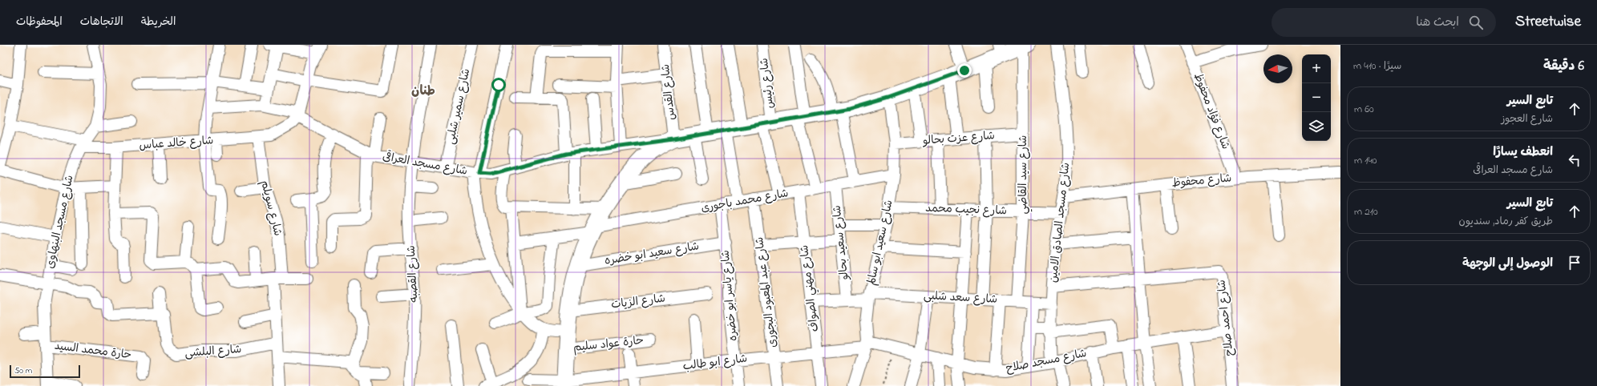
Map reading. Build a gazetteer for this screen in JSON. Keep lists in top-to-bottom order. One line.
{"streets":{"street":["شارع رئيس","شارع القدس","شارع سمير شلبى","شارع فؤاد محفوظ","شارع عزت بحالو","شارع خالد عباس","شارع مسجد العراقى","شارع سيد القاضي","شارع محفوظ","شارع محمد باجورى","شارع سويلم","شارع نجيب محمد","شارع مسجد البنهاوى","شارع مسجد الصادق الامين","شارع سعيد بحالو","شارع سعيد ابو سالم","شارع سعيد ابو خضره","شارع القصبه","شارع مهني الصواف","شارع عبد المعبود البجورى","شارع ياسر ابو خضره","شارع سعد شلبى","شارع الزيات","شارع احمد صلاح","حارة عواد سليم","حارة محمد السيد","شارع البلشى","شارع مسجد صلاح","شارع ابو طالب"]},"crossings":[["شارع القدس","شارع مسجد العراقى"],["شارع سمير شلبى","شارع مسجد العراقى"],["شارع فؤاد محفوظ","شارع محفوظ"],["شارع عزت بحالو","شارع سيد القاضي"],["شارع عزت بحالو","شارع سعيد ابو سالم"],["شارع خالد عباس","شارع مسجد العراقى"],["شارع خالد عباس","شارع سويلم"],["شارع خالد عباس","شارع مسجد البنهاوى"],["شارع مسجد العراقى","شارع القصبه"],["شارع سيد القاضي","شارع نجيب محمد"],["شارع سيد القاضي","شارع سعد شلبى"],["شارع محفوظ","شارع مسجد الصادق الامين"],["شارع محمد باجورى","شارع سعيد بحالو"],["شارع محمد باجورى","شارع سعيد ابو سالم"],["شارع محمد باجورى","شارع مهني الصواف"],["شارع محمد باجورى","شارع عبد المعبود البجورى"],["شارع محمد باجورى","شارع ياسر ابو خضره"],["شارع سويلم","شارع البلشى"],["شارع نجيب محمد","شارع مسجد الصادق الامين"],["شارع نجيب محمد","شارع سعيد ابو سالم"],["شارع مسجد البنهاوى","حارة محمد السيد"],["شارع مسجد الصادق الامين","شارع سعد شلبى"],["شارع مسجد الصادق الامين","شارع احمد صلاح"],["شارع مسجد الصادق الامين","شارع مسجد صلاح"],["شارع سعيد بحالو","شارع سعد شلبى"],["شارع سعيد ابو سالم","شارع سعد شلبى"],["شارع سعيد ابو سالم","شارع مسجد صلاح"],["شارع سعيد ابو سالم","شارع ابو طالب"],["شارع سعيد ابو خضره","شارع ياسر ابو خضره"],["شارع مهني الصواف","شارع سعد شلبى"],["شارع مهني الصواف","شارع ابو طالب"],["شارع عبد المعبود البجورى","شارع ابو طالب"],["شارع ياسر ابو خضره","شارع ابو طالب"],["شارع احمد صلاح","شارع مسجد صلاح"],["شارع مسجد صلاح","شارع ابو طالب"]],"districts":["طنان"],"scale_bar":"50 m","north":"left","page":{"header":"Streetwise","search":"ابحث هنا","nav":["الخريطة","الاتجاهات","المحفوظات"],"heading":["6 دقيقة","سيرًا · 410 m"],"map_buttons":["+","−"],"list":[["تابع السير","شارع العجوز","60 m"],["انعطف يسارًا","شارع مسجد العراقى","140 m"],["تابع السير","طريق كفر رماد, سنديون","210 m"],"الوصول إلى الوجهة"],"scale":"50 m"}}
